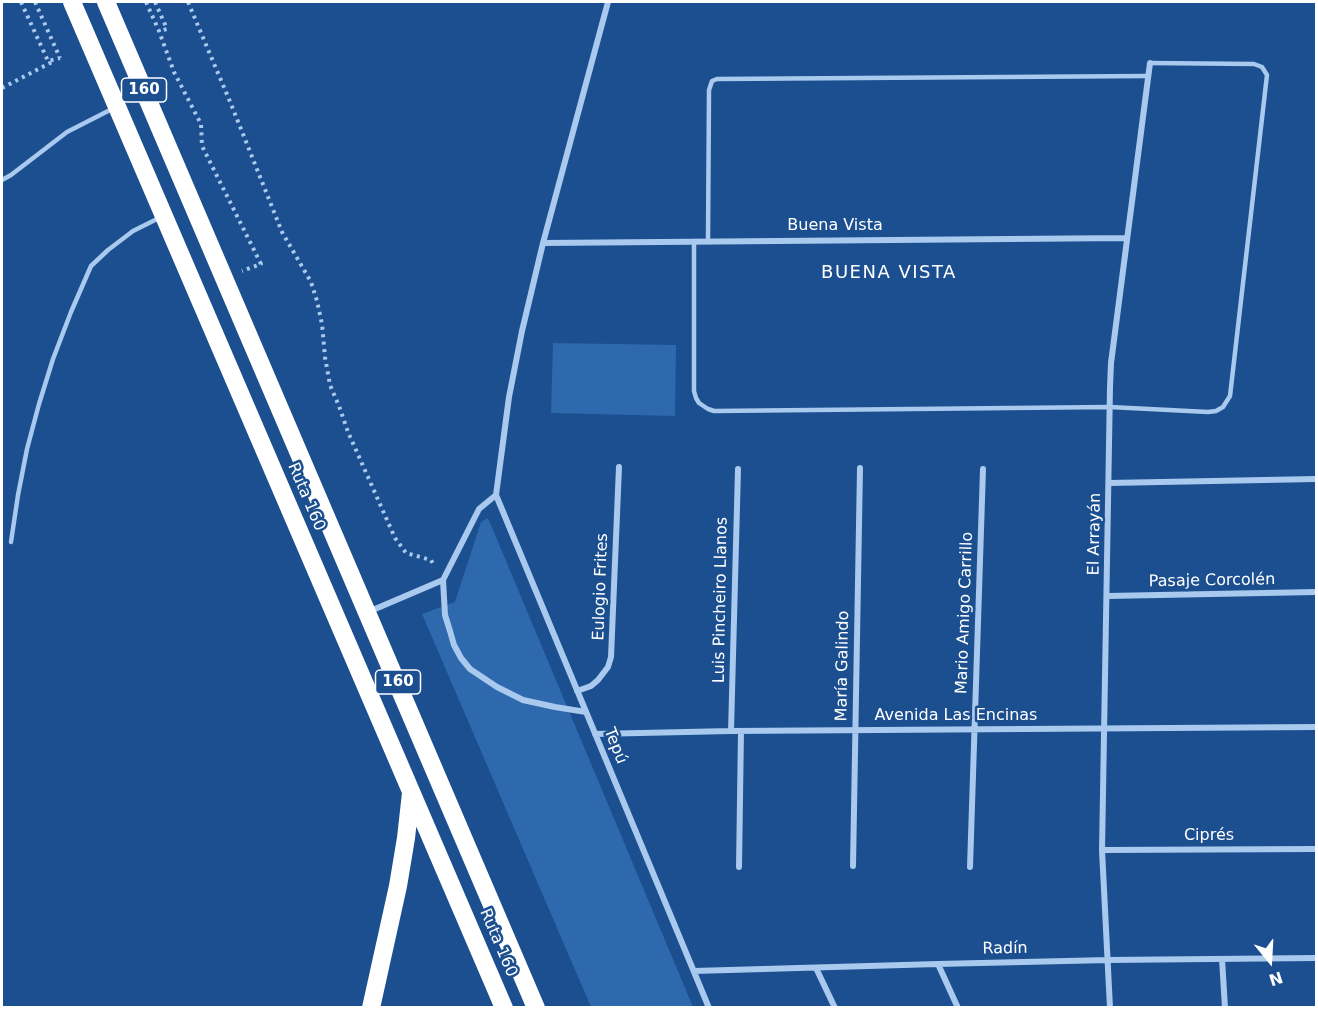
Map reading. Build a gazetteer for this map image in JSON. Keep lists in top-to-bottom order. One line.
{"streets":{"highway":["160","Ruta 160"],"street":["Buena Vista","El Arrayán","Pasaje Corcolén","Eulogio Frites","Luis Pincheiro Llanos","Mario Amigo Carrillo","María Galindo","Avenida Las Encinas","Tepú","Ciprés","Radín"]},"crossings":[["Buena Vista","El Arrayán"],["El Arrayán","Pasaje Corcolén"],["El Arrayán","Avenida Las Encinas"],["El Arrayán","Ciprés"],["El Arrayán","Radín"],["Eulogio Frites","Tepú"],["Luis Pincheiro Llanos","Avenida Las Encinas"],["Mario Amigo Carrillo","Avenida Las Encinas"],["María Galindo","Avenida Las Encinas"],["Avenida Las Encinas","Tepú"],["Tepú","Radín"]],"districts":["BUENA VISTA"],"north":"bottom"}
